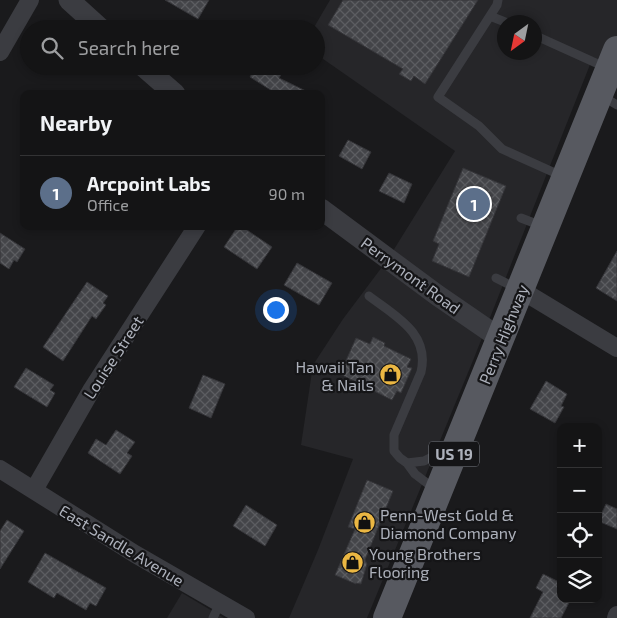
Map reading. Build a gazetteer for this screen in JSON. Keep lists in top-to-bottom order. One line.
{"streets":{"main road":["Perry Highway","US 19"],"street":["Perrymont Road","Louise Street","East Sandle Avenue"]},"crossings":[["Perrymont Road","Perry Highway"],["Louise Street","East Sandle Avenue"]],"places":{"shop":["Hawaii Tan & Nails","Penn-West Gold & Diamond Company","Young Brothers Flooring"]},"north":"bottom left","page":{"search":"Search here","heading":"Nearby","list":[{"mark":"1","name":"Arcpoint Labs","note":"Office","value":"90 m"}],"pins":"1","map_buttons":["+","−"]}}
